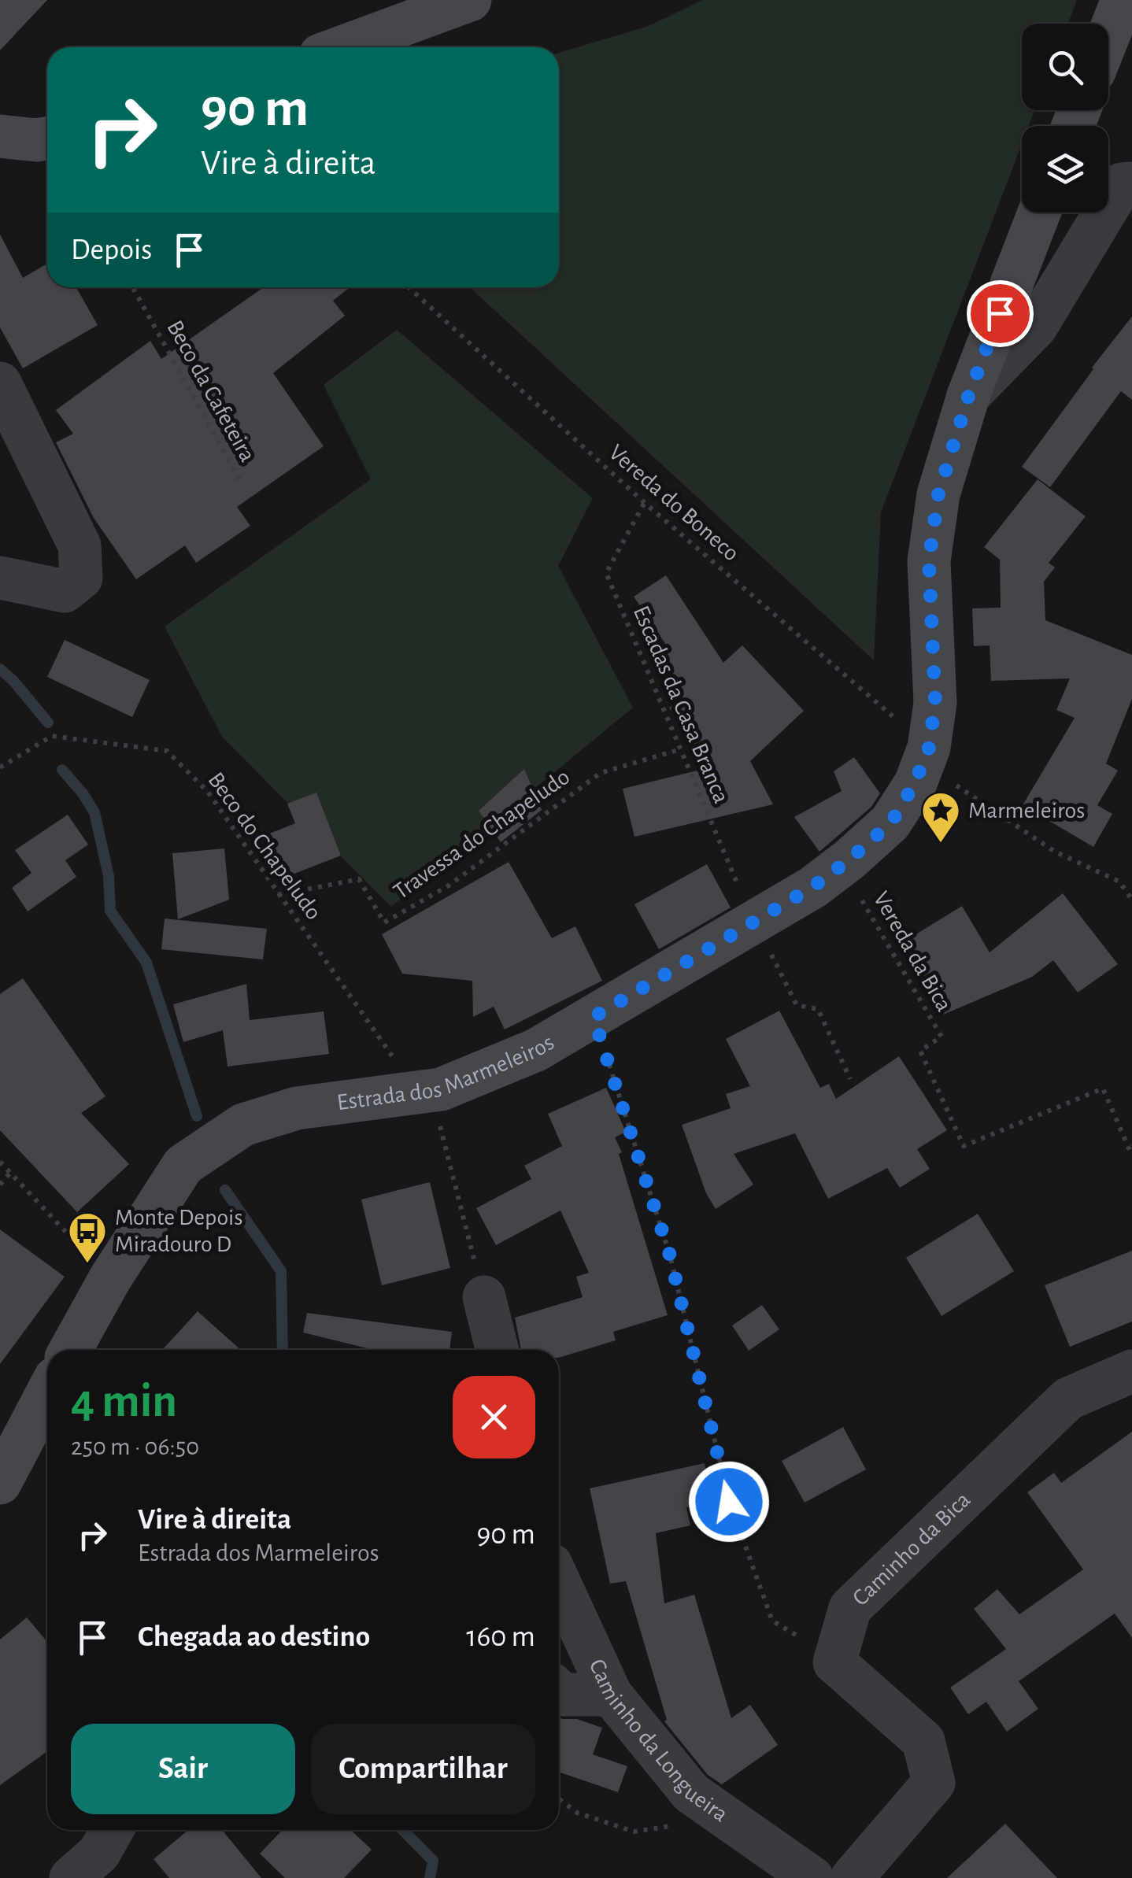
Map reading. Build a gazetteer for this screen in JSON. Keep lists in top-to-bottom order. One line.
{"streets":{"main road":["Estrada dos Marmeleiros"],"street":["Caminho da Bica","Caminho da Longueira"],"path":["Beco da Cafeteira","Vereda do Boneco","Escadas da Casa Branca","Travessa do Chapeludo","Beco do Chapeludo","Vereda da Bica"]},"crossings":[["Vereda do Boneco","Escadas da Casa Branca"],["Vereda do Boneco","Estrada dos Marmeleiros"],["Escadas da Casa Branca","Travessa do Chapeludo"],["Escadas da Casa Branca","Estrada dos Marmeleiros"],["Travessa do Chapeludo","Beco do Chapeludo"],["Beco do Chapeludo","Estrada dos Marmeleiros"],["Vereda da Bica","Estrada dos Marmeleiros"]],"places":{"place":["Marmeleiros"],"bus stop":["Monte Depois Miradouro D"]},"page":{"turn":["90 m","Vire à direita"],"then":"Depois","heading":["4 min","250 m · 06:50"],"list":[{"name":"Vire à direita","note":"Estrada dos Marmeleiros","value":"90 m"},{"name":"Chegada ao destino","value":"160 m"}],"buttons":["Sair","Compartilhar"]}}
